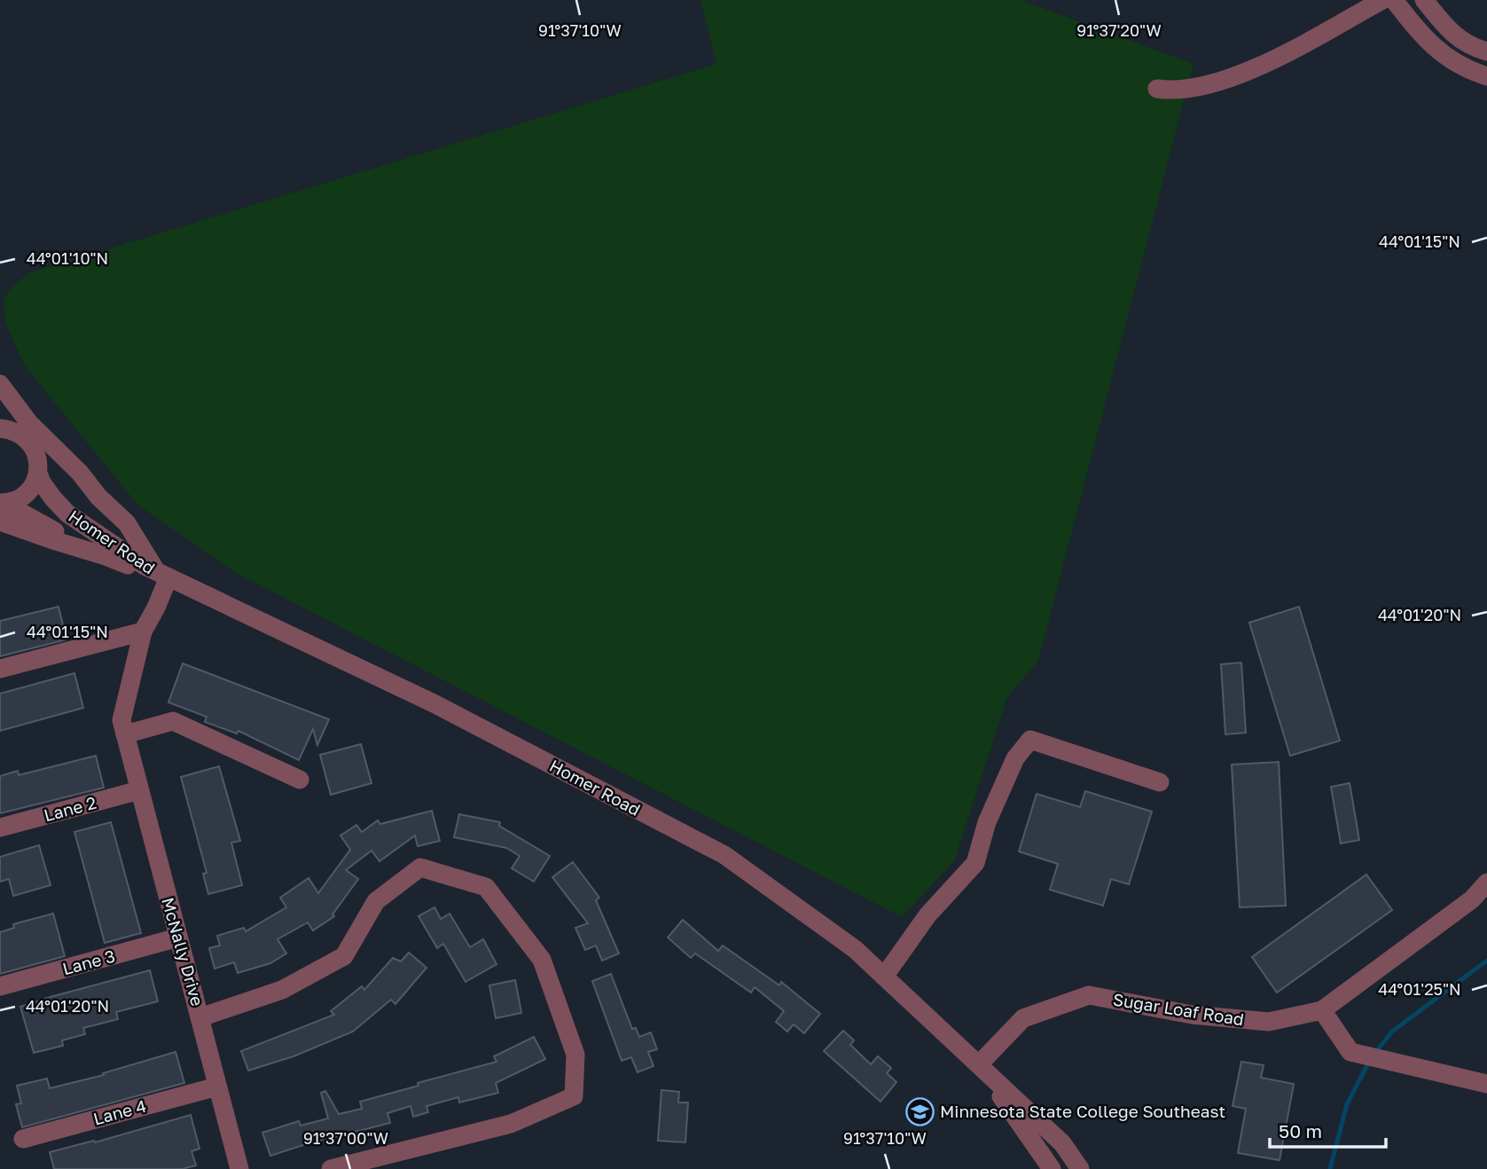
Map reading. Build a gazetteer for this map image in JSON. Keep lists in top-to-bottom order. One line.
{"streets":{"street":["Homer Road","Lane 2","McNally Drive","Lane 3","Sugar Loaf Road","Lane 4"]},"crossings":[["Homer Road","McNally Drive"],["Homer Road","Sugar Loaf Road"],["Lane 2","McNally Drive"],["McNally Drive","Lane 3"],["McNally Drive","Lane 4"]],"places":{"school or university":["Minnesota State College Southeast"]},"scale_bar":"50 m","coordinates":["91°37'10\"W","91°37'20\"W","44°01'15\"N","44°01'10\"N","44°01'20\"N","44°01'25\"N","91°37'00\"W"]}
